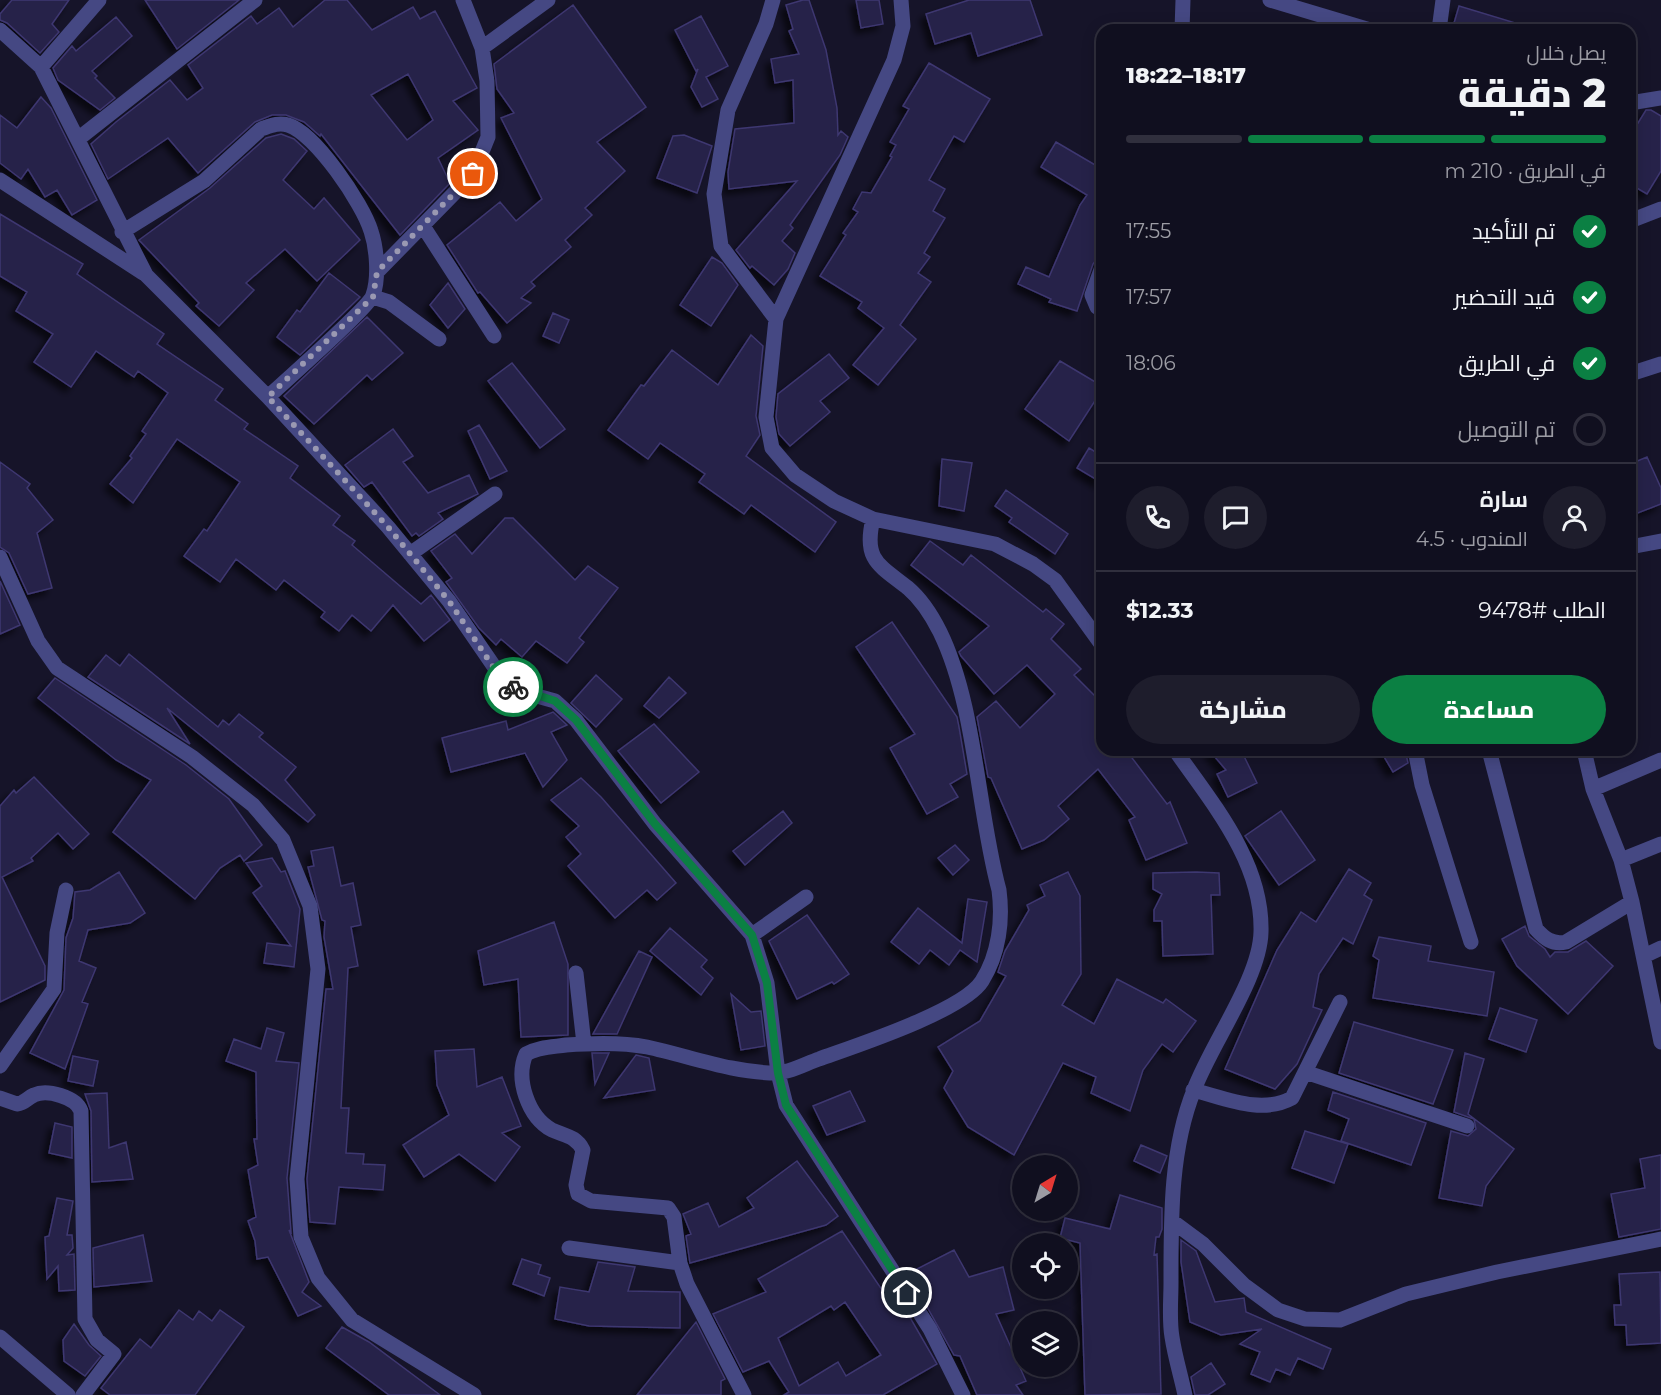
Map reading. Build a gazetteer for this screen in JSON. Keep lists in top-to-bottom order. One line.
{"north":"top right","page":{"heading":["2 دقيقة","يصل خلال","18:17–18:22"],"panel":["سارة","المندوب · 4.5","الطلب #9478","$12.33"],"bar":"في الطريق · 210 m","list":[["تم التأكيد","17:55"],["قيد التحضير","17:57"],["في الطريق","18:06"],"تم التوصيل"],"buttons":["مساعدة","مشاركة"]}}
